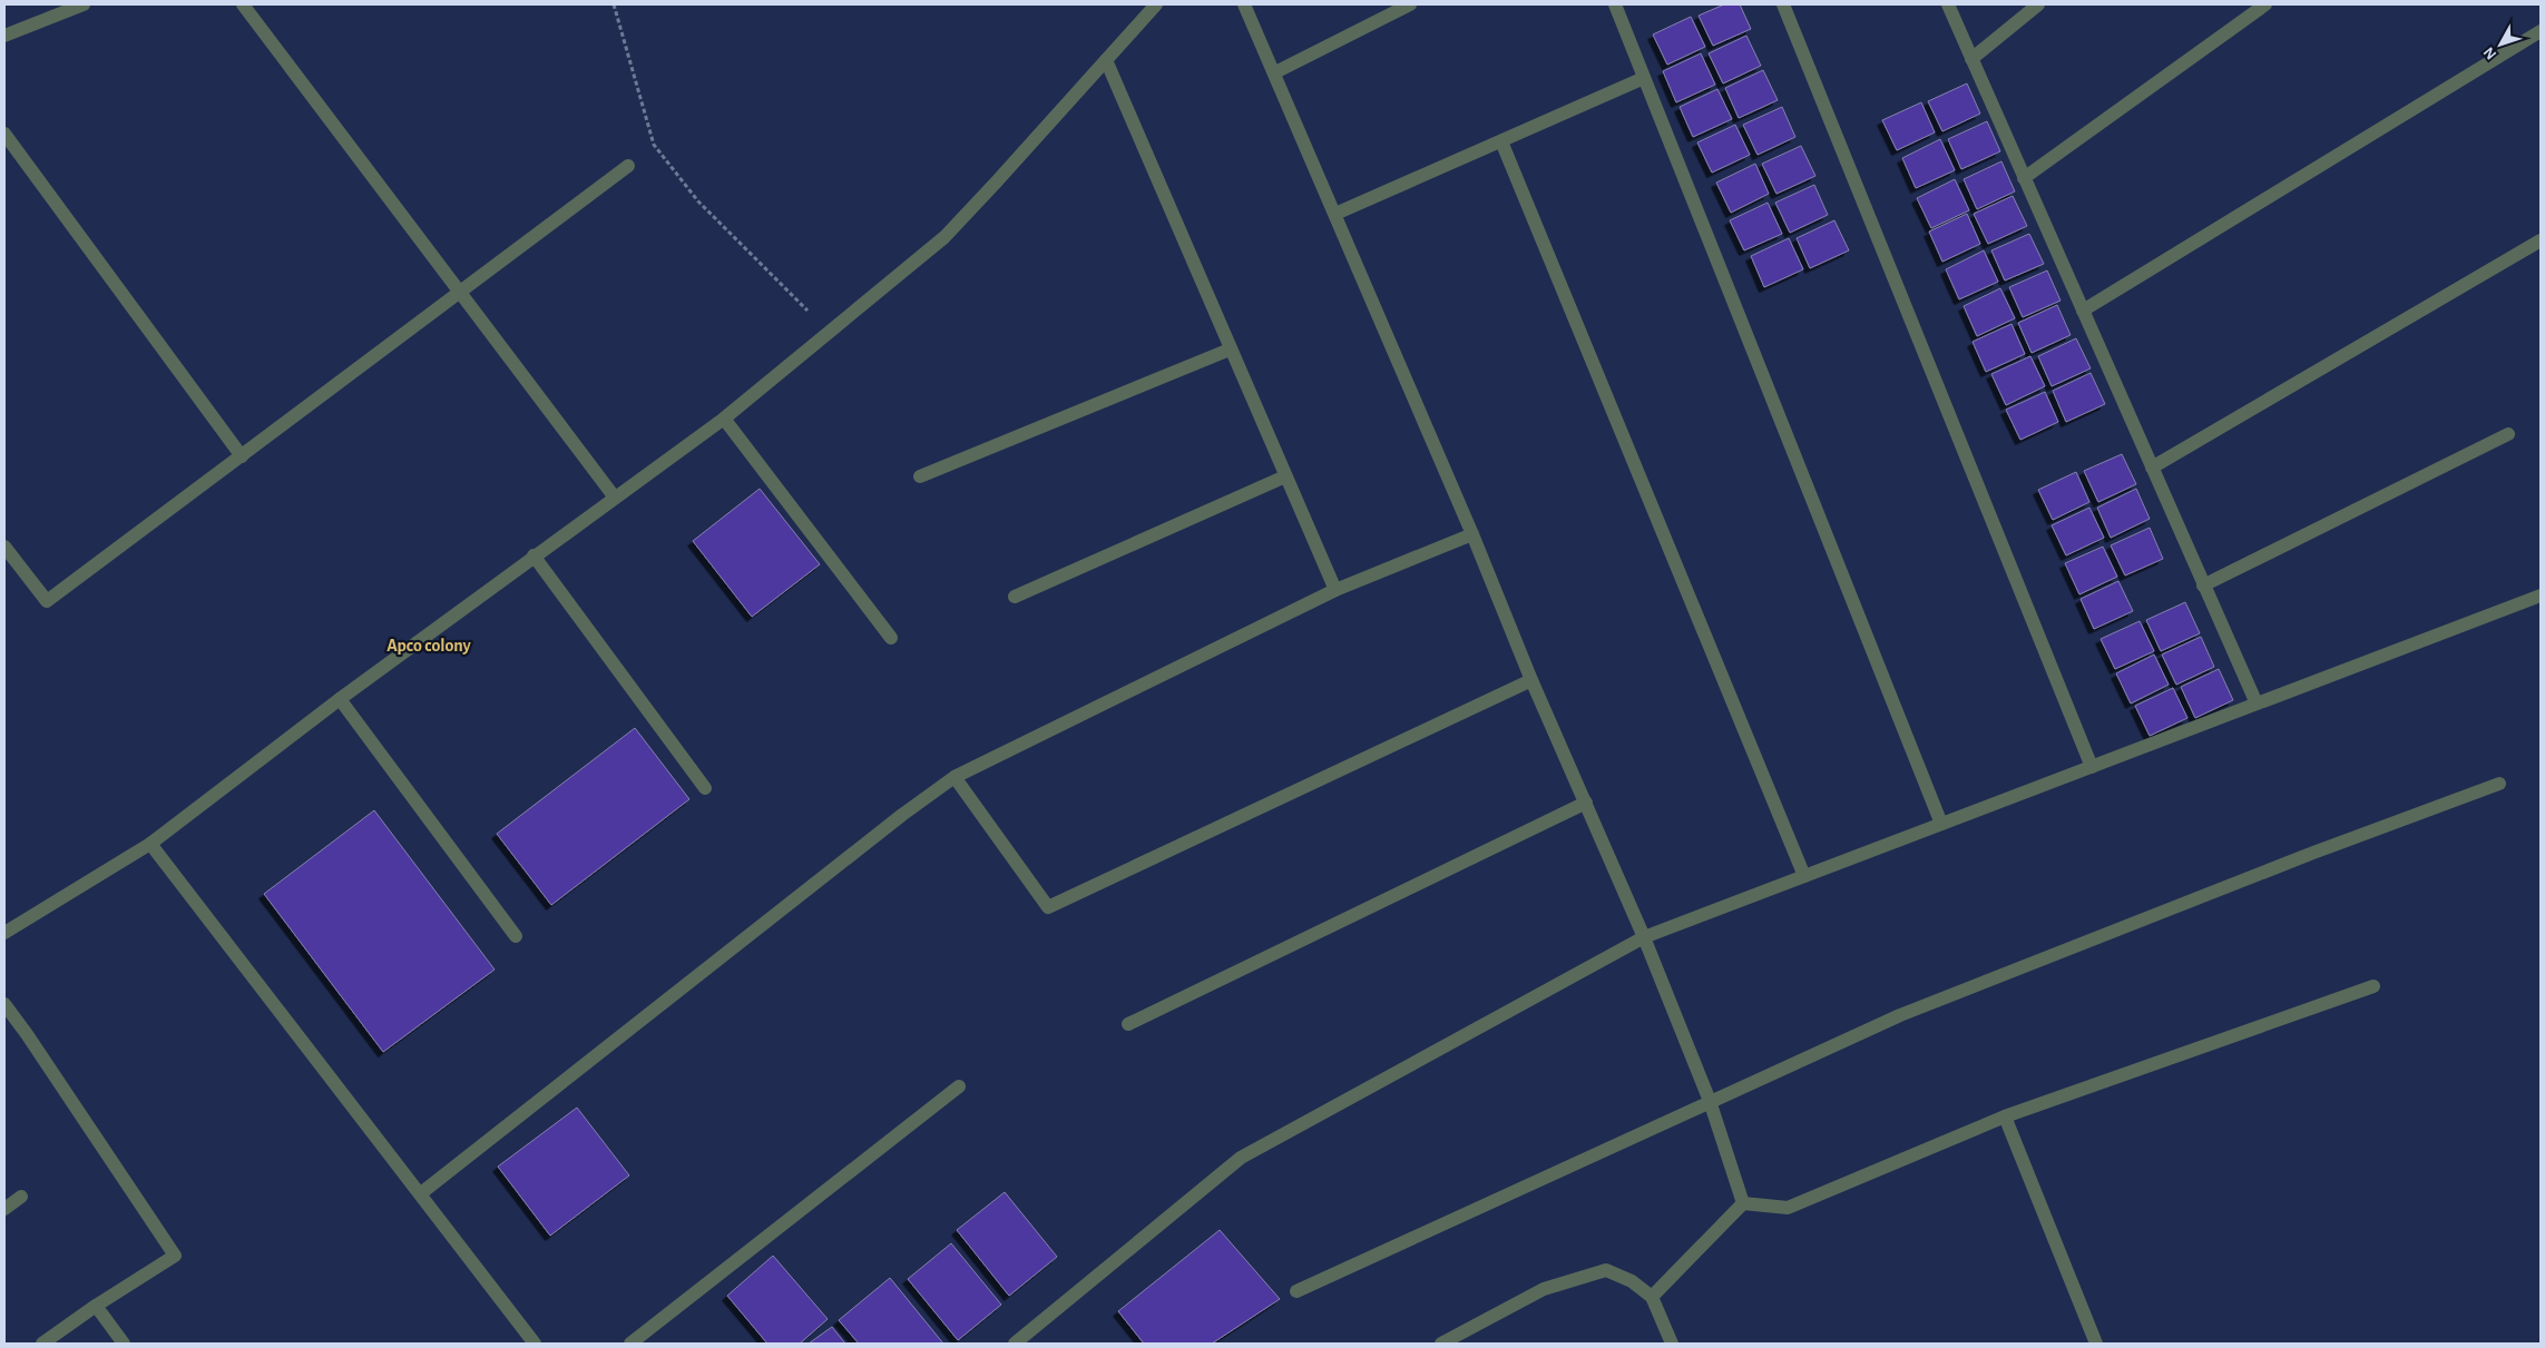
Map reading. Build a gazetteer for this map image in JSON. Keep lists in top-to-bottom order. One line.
{"districts":["Apco colony"],"north":"bottom left"}
